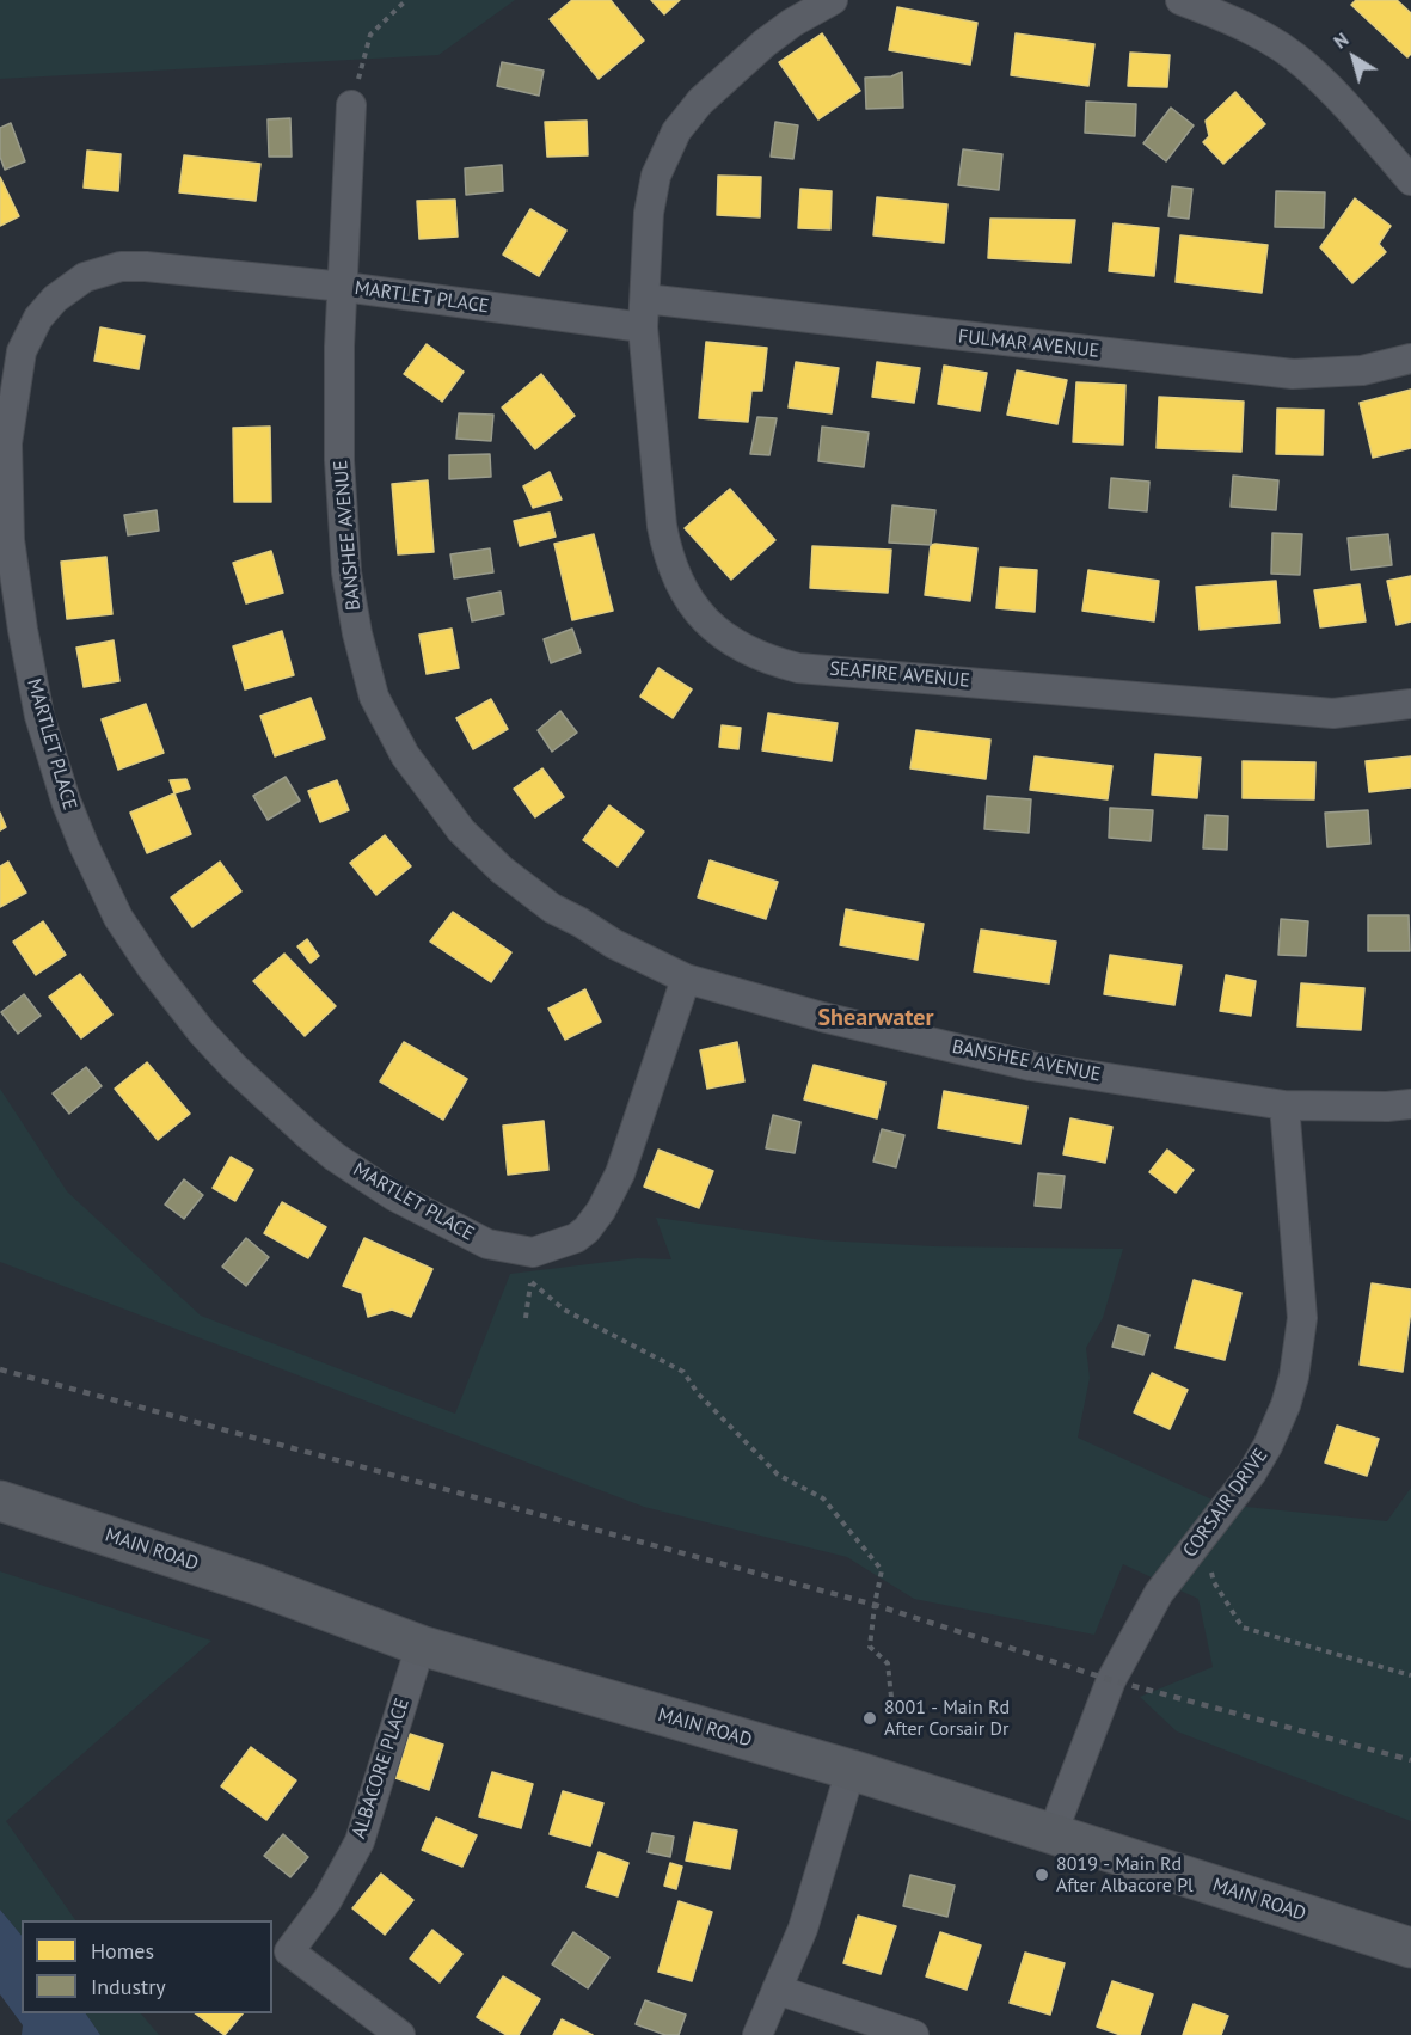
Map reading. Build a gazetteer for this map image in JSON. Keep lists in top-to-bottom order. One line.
{"streets":{"main road":["MAIN ROAD"],"street":["MARTLET PLACE","FULMAR AVENUE","BANSHEE AVENUE","SEAFIRE AVENUE","CORSAIR DRIVE","ALBACORE PLACE"]},"crossings":[["MARTLET PLACE","BANSHEE AVENUE"],["MARTLET PLACE","SEAFIRE AVENUE"],["FULMAR AVENUE","SEAFIRE AVENUE"],["BANSHEE AVENUE","CORSAIR DRIVE"],["CORSAIR DRIVE","MAIN ROAD"],["MAIN ROAD","ALBACORE PLACE"]],"districts":["Shearwater"],"places":["8001 - Main Rd After Corsair Dr","8019 - Main Rd After Albacore Pl"],"legend":["Homes","Industry"],"north":"top left"}
